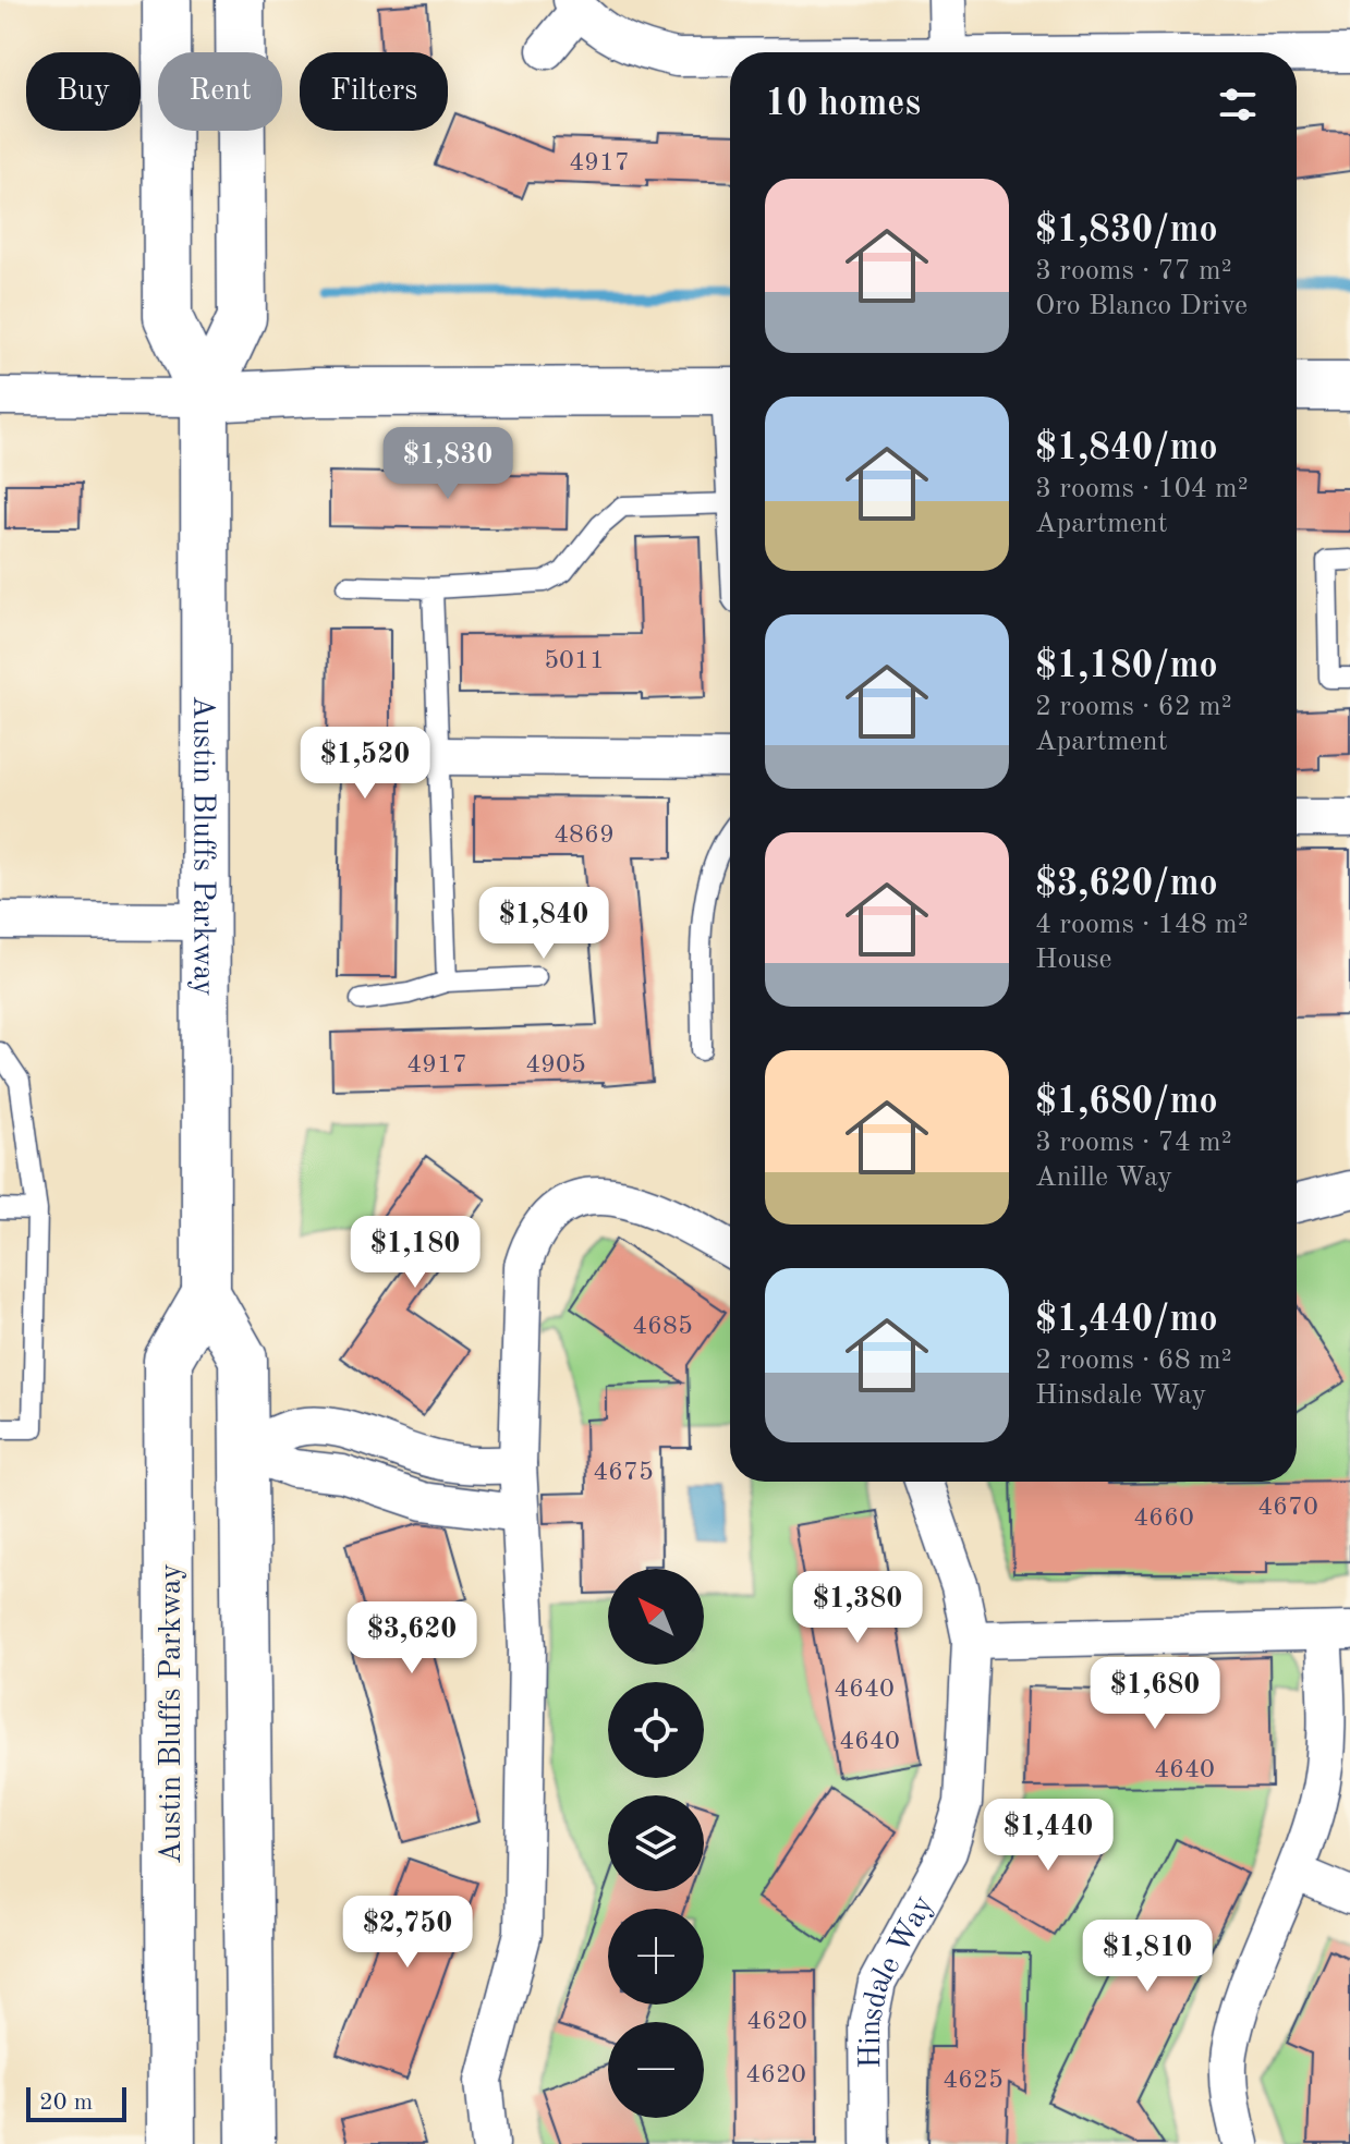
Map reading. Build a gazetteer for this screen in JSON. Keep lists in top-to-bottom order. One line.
{"streets":{"main road":["Austin Bluffs Parkway"],"street":["Hinsdale Way"]},"house_numbers":["4917","5011","4869","4917","4905","4685","4675","4670","4660","4640","4640","4640","4620","4620","4625"],"scale_bar":"20 m","north":"top left","page":{"chip":["Buy","Rent","Filters"],"heading":"10 homes","list":[{"name":"$1,830/mo","note":"3 rooms · 77 m² · Oro Blanco Drive"},{"name":"$1,840/mo","note":"3 rooms · 104 m² · Apartment"},{"name":"$1,180/mo","note":"2 rooms · 62 m² · Apartment"},{"name":"$3,620/mo","note":"4 rooms · 148 m² · House"},{"name":"$1,680/mo","note":"3 rooms · 74 m² · Anille Way"},{"name":"$1,440/mo","note":"2 rooms · 68 m² · Hinsdale Way"}],"price":["$1,830","$1,520","$1,840","$1,180","$1,380","$3,620","$1,680","$1,440","$2,750","$1,810"],"map_buttons":["+","−"],"scale":"20 m"}}
